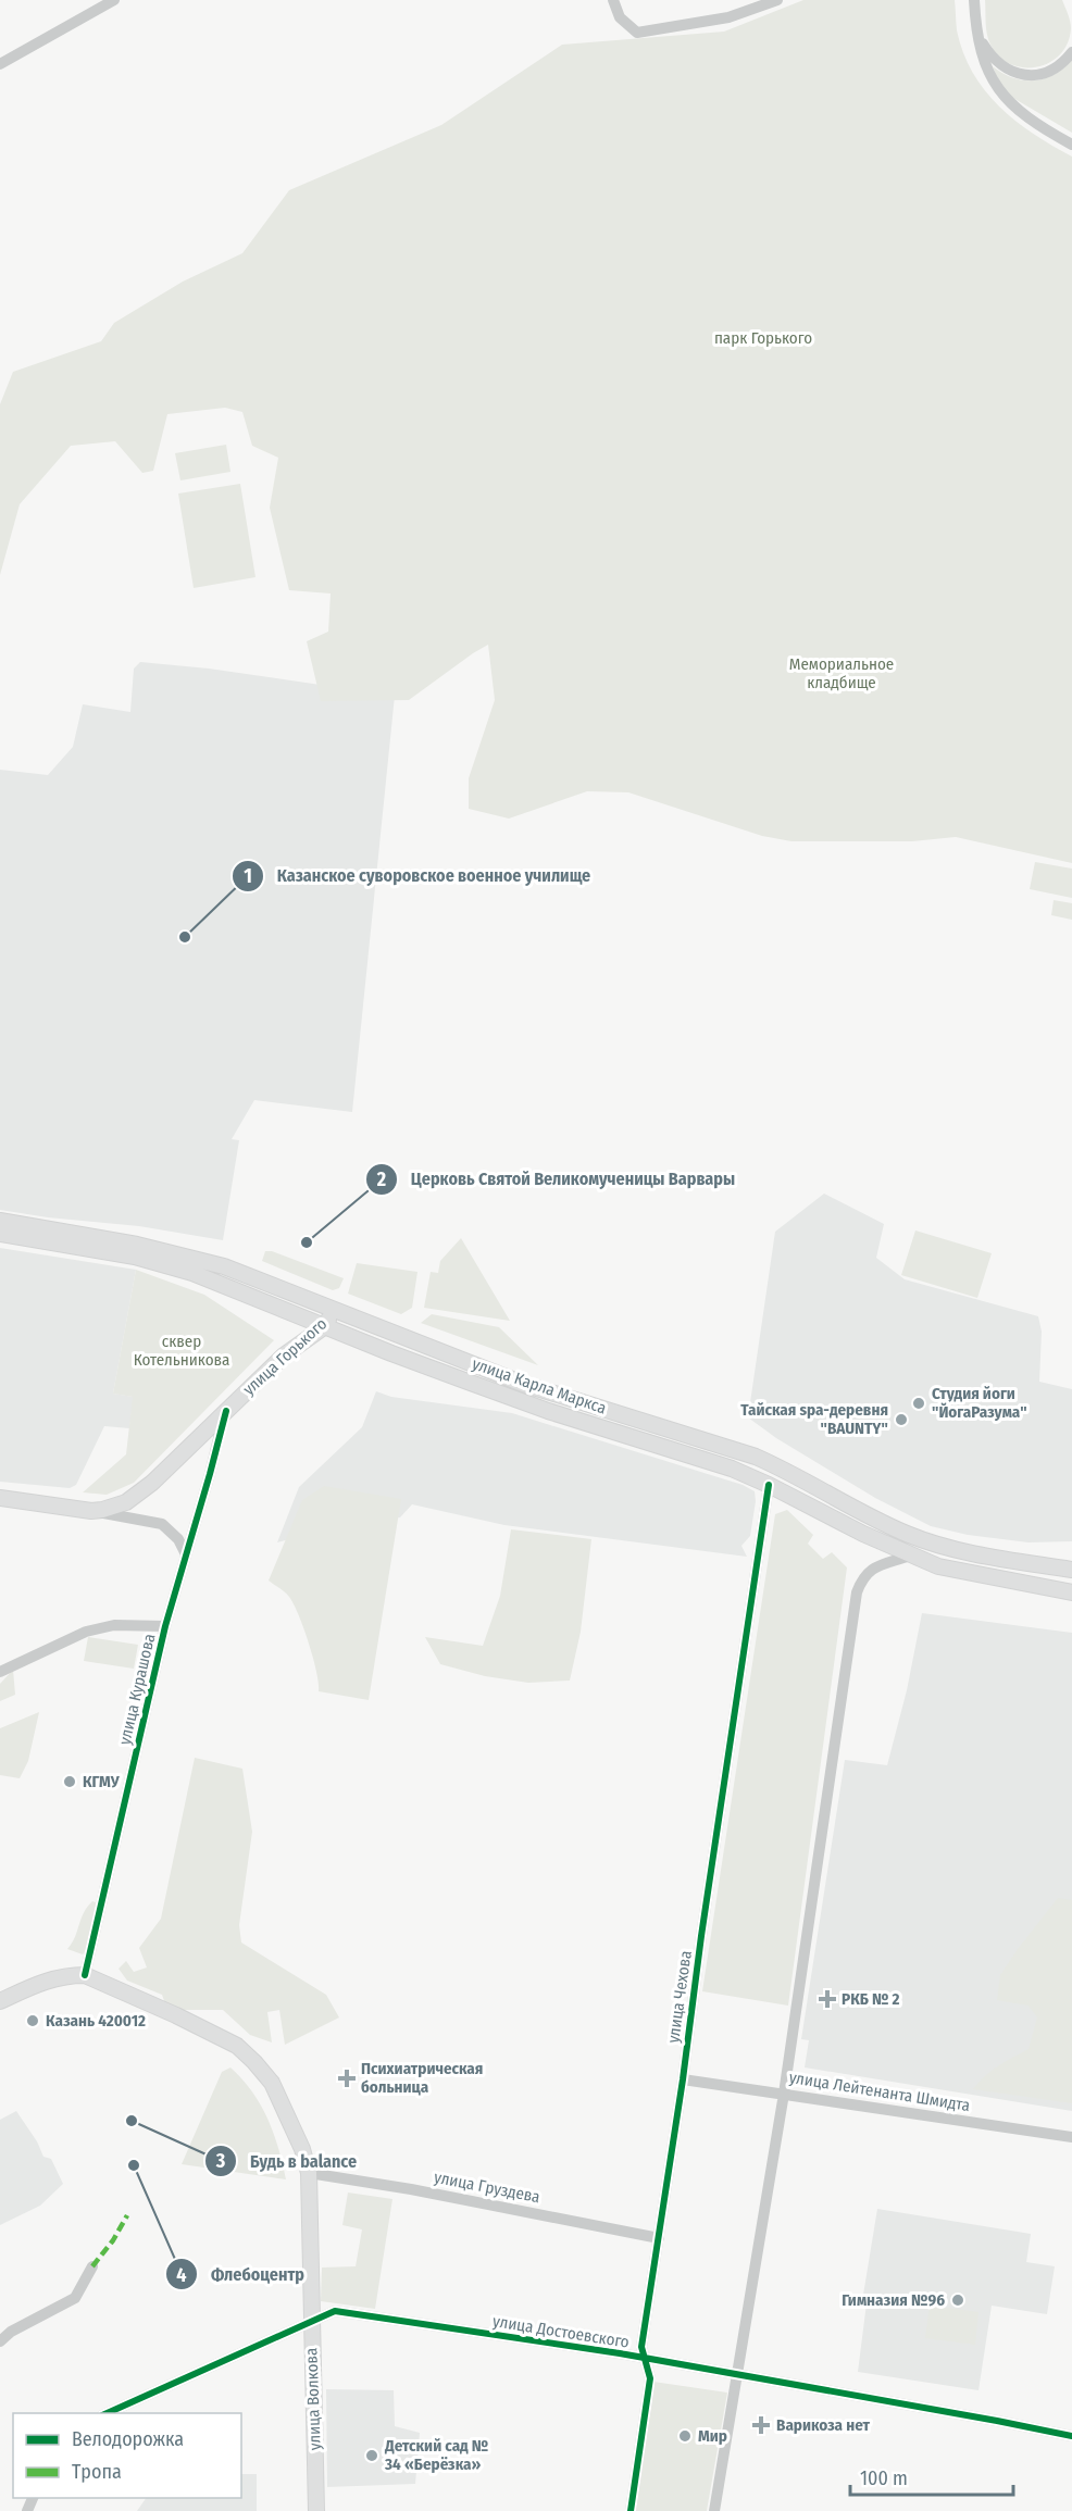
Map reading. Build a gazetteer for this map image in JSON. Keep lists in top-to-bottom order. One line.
{"streets":{"main road":["улица Горького","улица Карла Маркса","улица Волкова"],"street":["улица Курашова","улица Чехова","улица Лейтенанта Шмидта","улица Груздева","улица Достоевского"]},"crossings":[["улица Горького","улица Карла Маркса"],["улица Горького","улица Курашова"],["улица Карла Маркса","улица Чехова"],["улица Курашова","улица Волкова"],["улица Чехова","улица Лейтенанта Шмидта"],["улица Чехова","улица Груздева"],["улица Чехова","улица Достоевского"],["улица Груздева","улица Волкова"],["улица Достоевского","улица Волкова"]],"parks":["парк Горького","Мемориальное кладбище","сквер Котельникова"],"places":{"other":["Казанское суворовское военное училище","Церковь Святой Великомученицы Варвары","Студия йоги \"ЙогаРазума\"","Тайская spa-деревня \"BAUNTY\"","КГМУ","Казань 420012","Будь в balance","Флебоцентр","Гимназия №96","Мир","Детский сад № 34 «Берёзка»"],"health":["РКБ № 2","Психиатрическая больница","Варикоза нет"]},"legend":["Велодорожка","Тропа"],"scale_bar":"100 m"}
